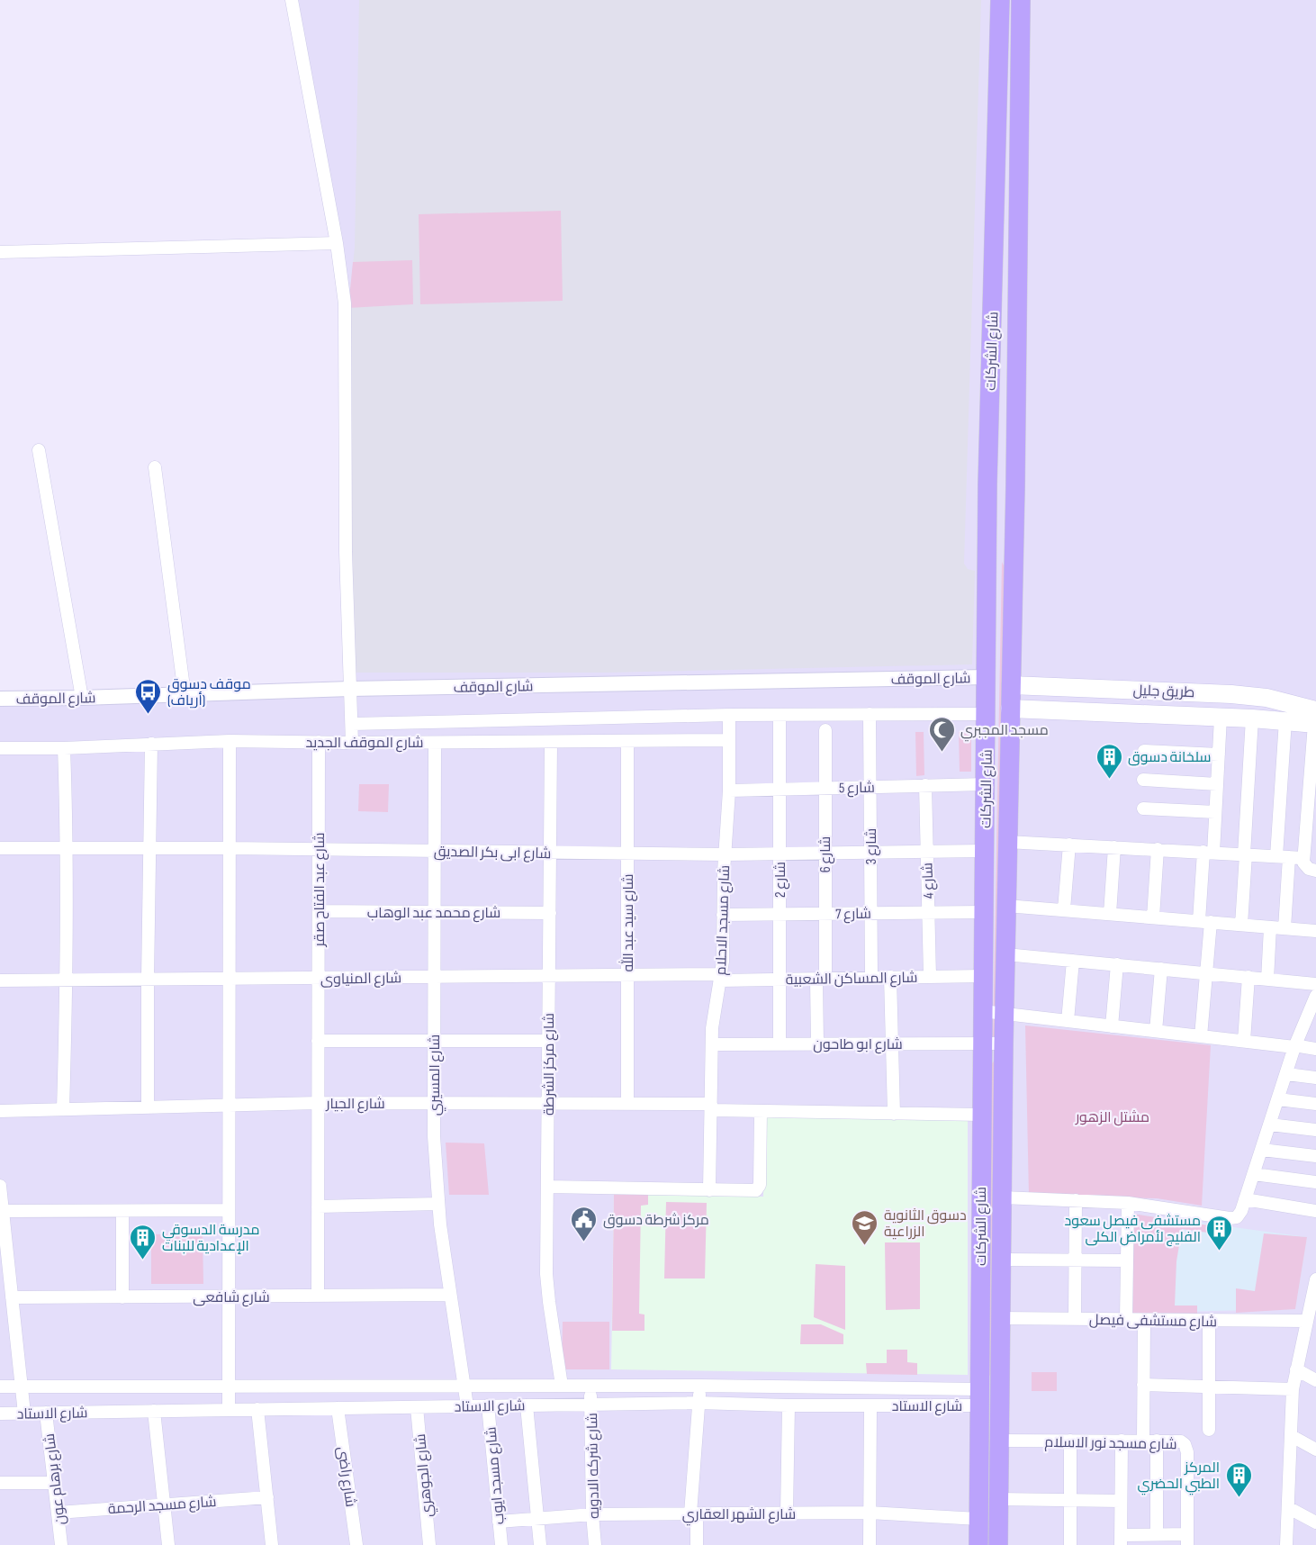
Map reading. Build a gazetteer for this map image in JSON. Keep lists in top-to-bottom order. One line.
{"streets":{"main road":["شارع الشركات","طريق جليل"],"street":["شارع الموقف","شارع الموقف الجديد","شارع 5","شارع 3","شارع ابى بكر الصديق","شارع 6","شارع 2","شارع 4","شارع عبد الفتاح صقر","شارع محمد عبد الوهاب","شارع 7","شارع مسجد الاحلام","شارع سيد عبد الله","شارع المنياوى","شارع المساكن الشعبية","شارع ابو طاحون","شارع مركز الشرطة","شارع المسيري","شارع الجيار","شارع شافعى","شارع مستشفى فيصل","شارع الاستاد","شارع مسجد نور الاسلام","شارع شركه الادويه","شارع الجوهري","شارع مسجد ايوب","شارع راضى","شارع برهام عون","شارع مسجد الرحمة","شارع الشهر العقاري"]},"crossings":[["شارع الشركات","شارع الموقف"],["شارع الشركات","طريق جليل"],["شارع الشركات","شارع 5"],["شارع الشركات","شارع ابى بكر الصديق"],["شارع الشركات","شارع 7"],["شارع الشركات","شارع المساكن الشعبية"],["شارع الشركات","شارع ابو طاحون"],["شارع الشركات","شارع الجيار"],["شارع الشركات","شارع مستشفى فيصل"],["شارع الشركات","شارع الاستاد"],["شارع الشركات","شارع مسجد نور الاسلام"],["شارع الشركات","شارع الشهر العقاري"],["شارع الموقف الجديد","شارع عبد الفتاح صقر"],["شارع الموقف الجديد","شارع مسجد الاحلام"],["شارع الموقف الجديد","شارع سيد عبد الله"],["شارع الموقف الجديد","شارع مركز الشرطة"],["شارع الموقف الجديد","شارع المسيري"],["شارع 5","شارع 3"],["شارع 5","شارع 6"],["شارع 5","شارع 2"],["شارع 5","شارع 4"],["شارع 5","شارع مسجد الاحلام"],["شارع 3","شارع ابى بكر الصديق"],["شارع 3","شارع 7"],["شارع 3","شارع المساكن الشعبية"],["شارع ابى بكر الصديق","شارع 6"],["شارع ابى بكر الصديق","شارع 2"],["شارع ابى بكر الصديق","شارع 4"],["شارع ابى بكر الصديق","شارع عبد الفتاح صقر"],["شارع ابى بكر الصديق","شارع مسجد الاحلام"],["شارع ابى بكر الصديق","شارع سيد عبد الله"],["شارع ابى بكر الصديق","شارع مركز الشرطة"],["شارع ابى بكر الصديق","شارع المسيري"],["شارع 6","شارع 7"],["شارع 6","شارع المساكن الشعبية"],["شارع 6","شارع ابو طاحون"],["شارع 2","شارع 7"],["شارع 2","شارع المساكن الشعبية"],["شارع 2","شارع ابو طاحون"],["شارع 4","شارع 7"],["شارع 4","شارع المساكن الشعبية"],["شارع عبد الفتاح صقر","شارع محمد عبد الوهاب"],["شارع عبد الفتاح صقر","شارع المنياوى"],["شارع عبد الفتاح صقر","شارع الجيار"],["شارع عبد الفتاح صقر","شارع شافعى"],["شارع محمد عبد الوهاب","شارع مركز الشرطة"],["شارع محمد عبد الوهاب","شارع المسيري"],["شارع 7","شارع مسجد الاحلام"],["شارع مسجد الاحلام","شارع المنياوى"],["شارع مسجد الاحلام","شارع المساكن الشعبية"],["شارع مسجد الاحلام","شارع ابو طاحون"],["شارع مسجد الاحلام","شارع الجيار"],["شارع سيد عبد الله","شارع المنياوى"],["شارع سيد عبد الله","شارع الجيار"],["شارع المنياوى","شارع المساكن الشعبية"],["شارع المنياوى","شارع مركز الشرطة"],["شارع المنياوى","شارع المسيري"],["شارع مركز الشرطة","شارع الجيار"],["شارع مركز الشرطة","شارع الاستاد"],["شارع المسيري","شارع الجيار"],["شارع المسيري","شارع شافعى"],["شارع المسيري","شارع الاستاد"],["شارع الاستاد","شارع شركه الادويه"],["شارع الاستاد","شارع الجوهري"],["شارع الاستاد","شارع مسجد ايوب"],["شارع الاستاد","شارع راضى"],["شارع الاستاد","شارع برهام عون"],["شارع شركه الادويه","شارع الشهر العقاري"],["شارع مسجد ايوب","شارع الشهر العقاري"],["شارع برهام عون","شارع مسجد الرحمة"]],"parks":["مشتل الزهور"],"places":{"bus stop":["موقف دسوق (أرياف)"],"mosque":["مسجد المجبري"],"building":["سلخانة دسوق","مستشفى فيصل سعود الفليج لأمراض الكلى","مدرسة الدسوقي الإعدادية للبنات","المركز الطبي الحضري"],"public building":["مركز شرطة دسوق"],"school or university":["دسوق الثانوية الزراعية"]}}
